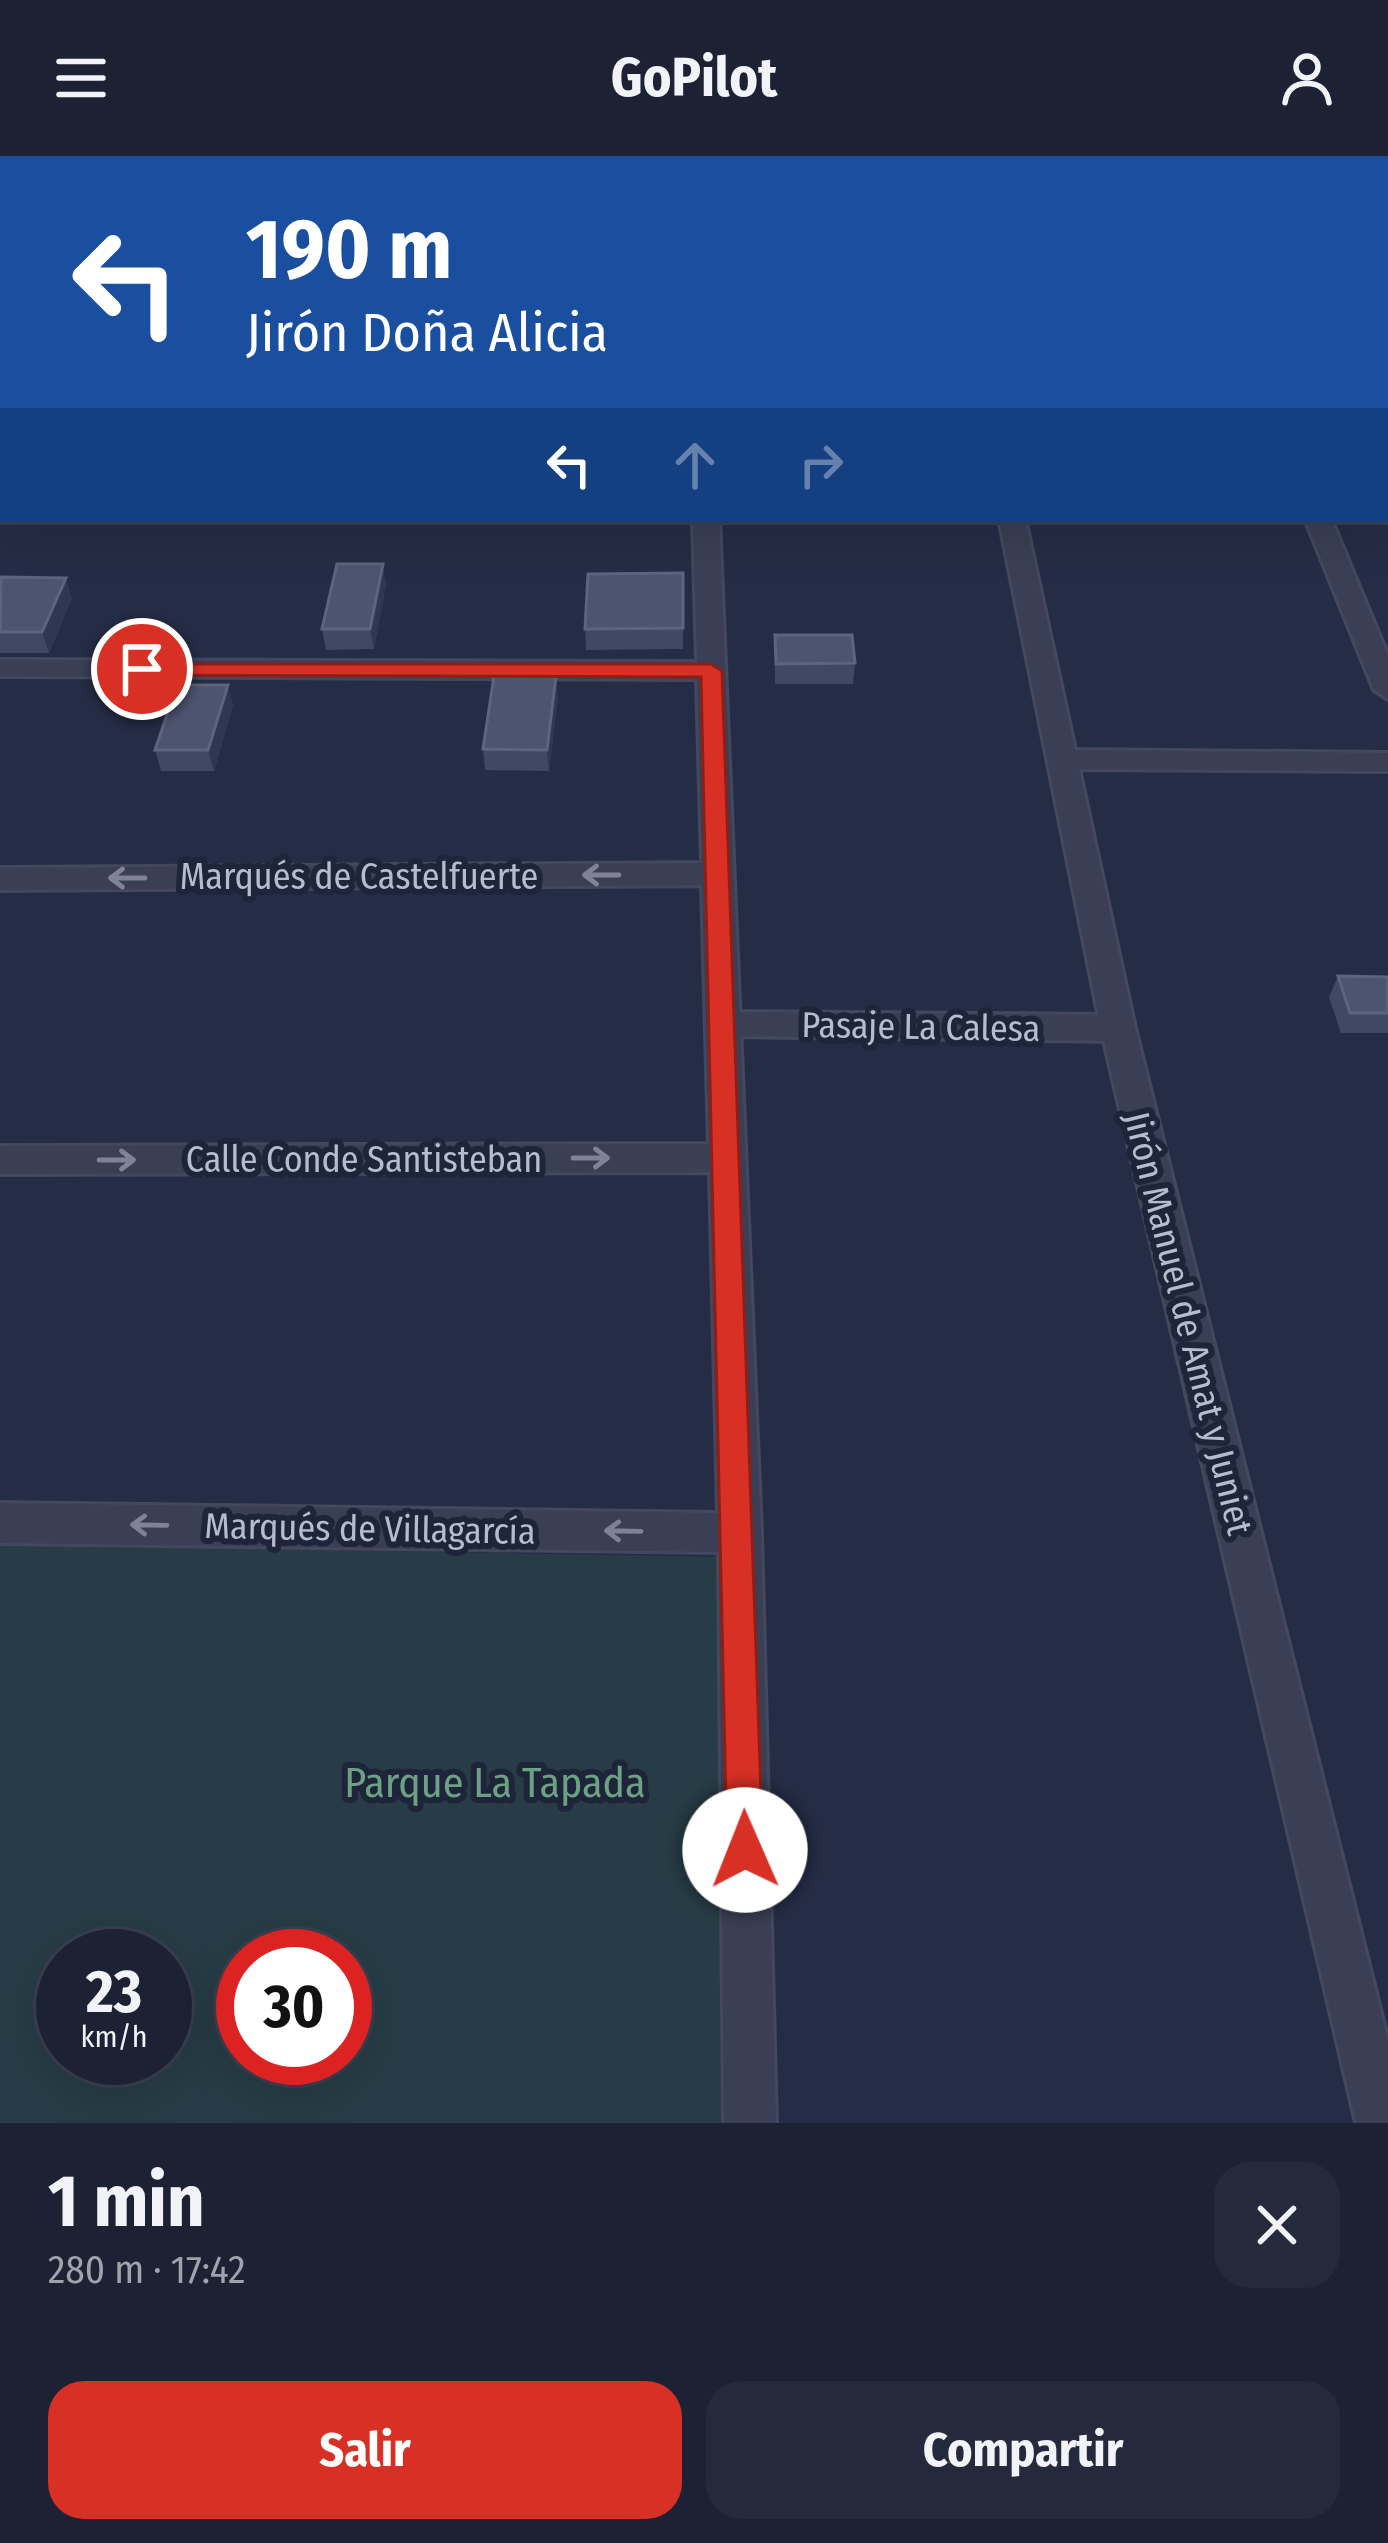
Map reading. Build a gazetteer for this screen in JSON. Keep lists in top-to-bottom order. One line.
{"streets":{"street":["Marqués de Castelfuerte","Pasaje La Calesa","Calle Conde Santisteban","Jirón Manuel de Amat y Juniet","Marqués de Villagarcía"]},"crossings":[["Pasaje La Calesa","Jirón Manuel de Amat y Juniet"]],"one_way":["Calle Conde Santisteban","Marqués de Villagarcía"],"parks":["Parque La Tapada"],"page":{"header":"GoPilot","turn":["190 m","Jirón Doña Alicia"],"speed":"23 km/h","limit":"30","heading":["1 min","280 m · 17:42"],"buttons":["Salir","Compartir"]}}
